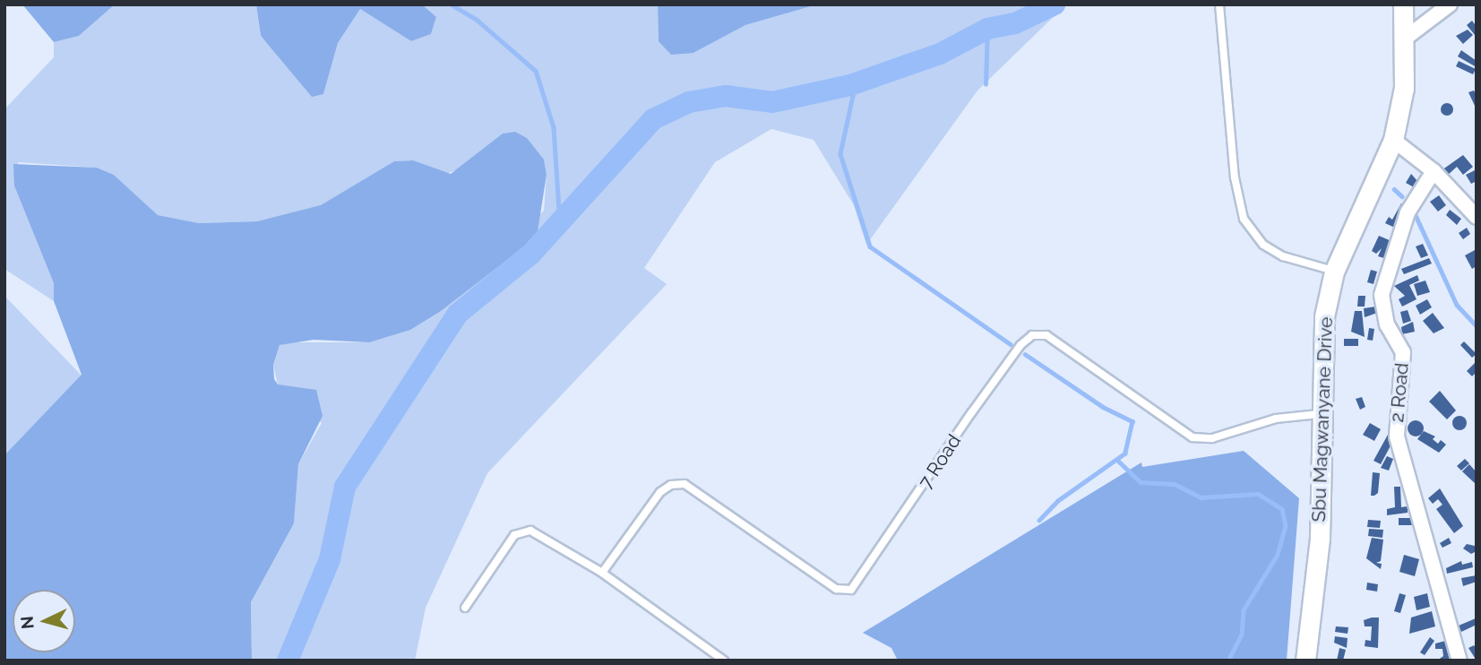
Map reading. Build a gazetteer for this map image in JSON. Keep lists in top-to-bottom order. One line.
{"streets":{"main road":["Sbu Magwanyane Drive"],"street":["2 Road"],"lane":["7 Road"]},"crossings":[["Sbu Magwanyane Drive","7 Road"]],"north":"left"}
